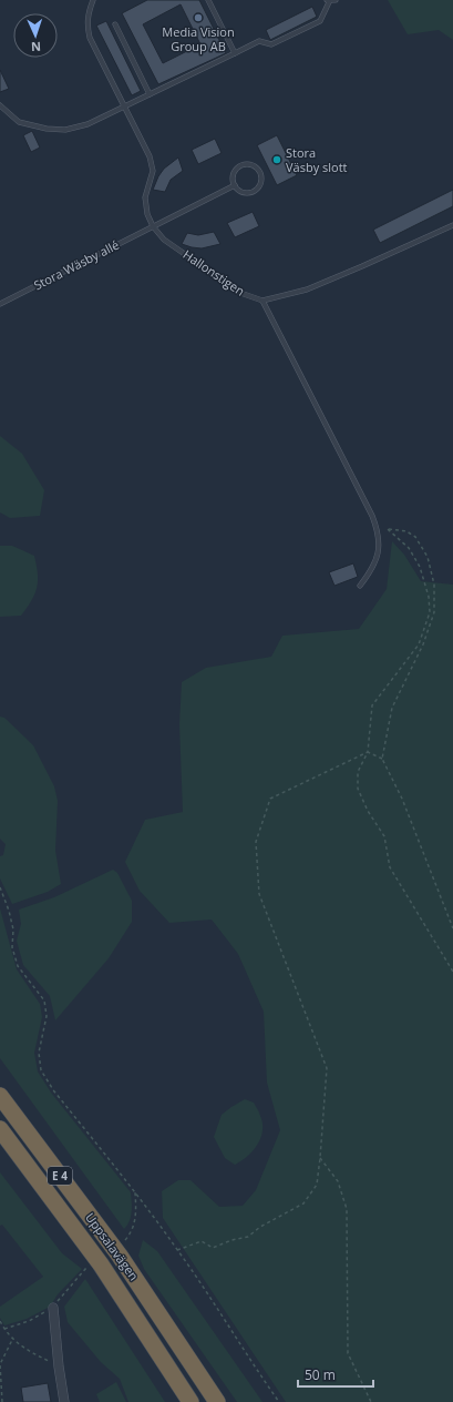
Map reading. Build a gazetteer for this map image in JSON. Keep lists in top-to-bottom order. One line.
{"streets":{"highway":["E 4","Uppsalavägen"],"lane":["Stora Wäsby allé","Hallonstigen"]},"crossings":[["Stora Wäsby allé","Hallonstigen"]],"places":["Media Vision Group AB","Stora Väsby slott"],"scale_bar":"50 m","north":"bottom"}
